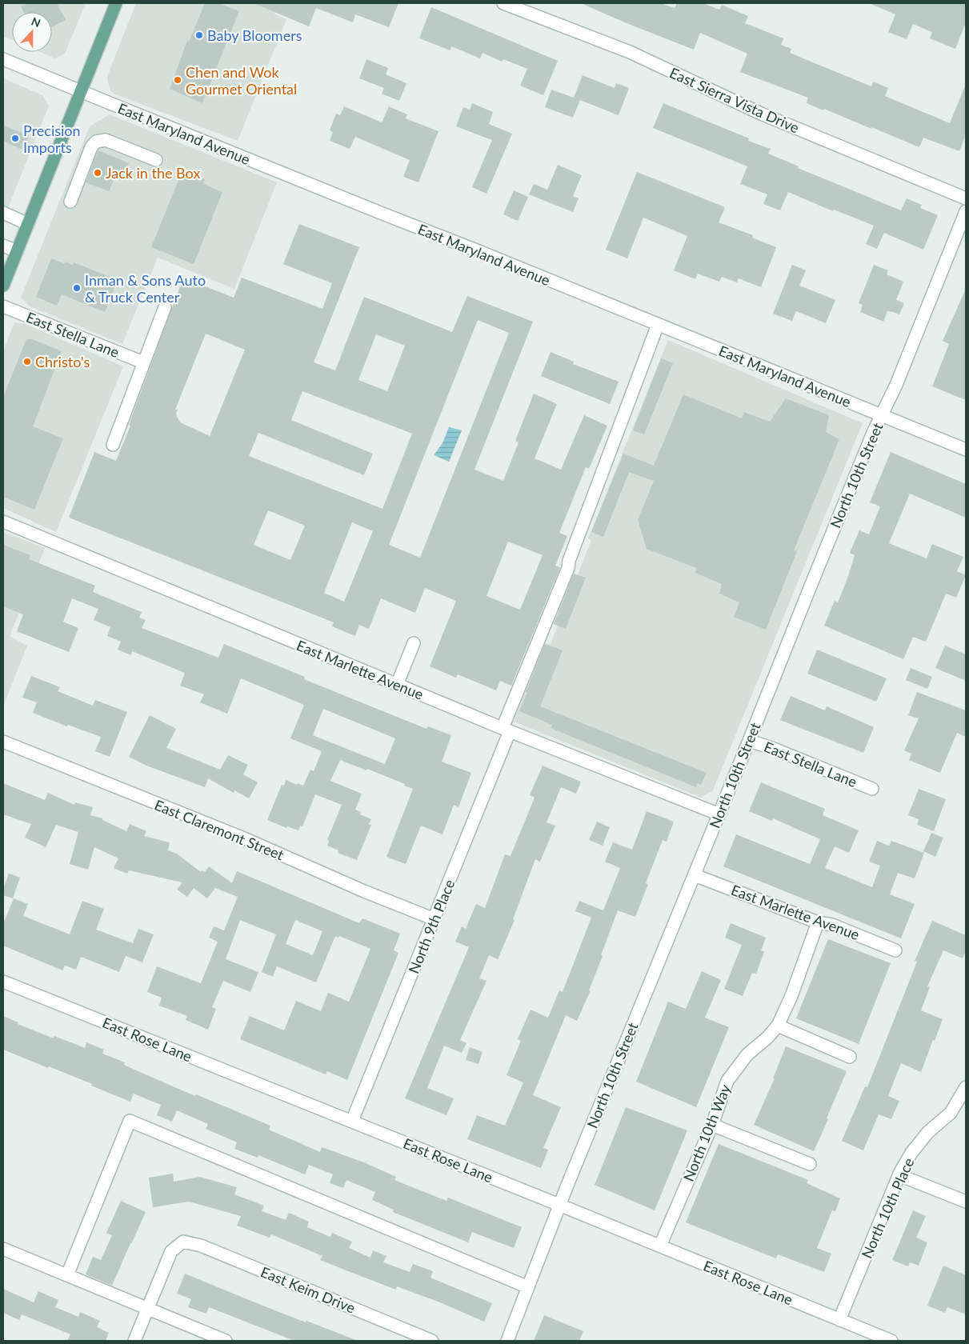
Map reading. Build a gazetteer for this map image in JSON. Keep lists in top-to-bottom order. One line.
{"streets":{"street":["East Sierra Vista Drive","East Maryland Avenue","East Stella Lane","North 10th Street","East Marlette Avenue","East Claremont Street","North 9th Place","East Rose Lane","North 10th Way","North 10th Place","East Keim Drive"]},"crossings":[["East Maryland Avenue","North 10th Street"],["East Maryland Avenue","North 9th Place"],["East Stella Lane","North 10th Street"],["North 10th Street","East Marlette Avenue"],["North 10th Street","East Rose Lane"],["East Marlette Avenue","North 9th Place"],["East Marlette Avenue","North 10th Way"],["East Claremont Street","North 9th Place"],["North 9th Place","East Rose Lane"],["East Rose Lane","North 10th Way"],["East Rose Lane","North 10th Place"]],"places":["Baby Bloomers","Chen and Wok Gourmet Oriental","Precision Imports","Jack in the Box","Inman & Sons Auto & Truck Center","Christo's"],"north":"top"}
